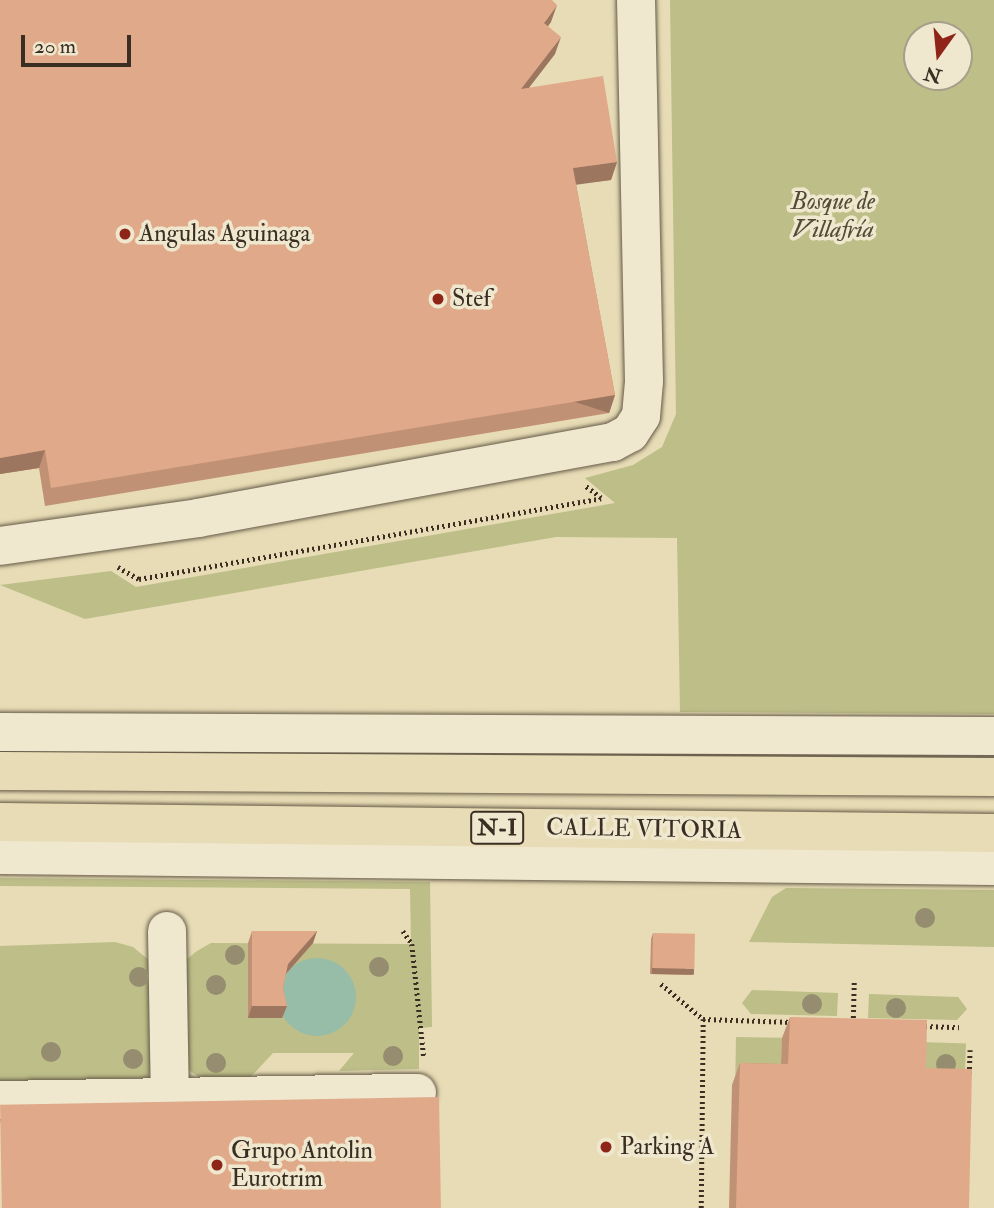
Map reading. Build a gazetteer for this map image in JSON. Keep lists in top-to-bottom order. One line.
{"streets":{"highway":["N-I","CALLE VITORIA"]},"parks":["Bosque de Villafría"],"places":["Angulas Aguinaga","Stef","Parking A","Grupo Antolin Eurotrim"],"scale_bar":"20 m","north":"bottom"}
